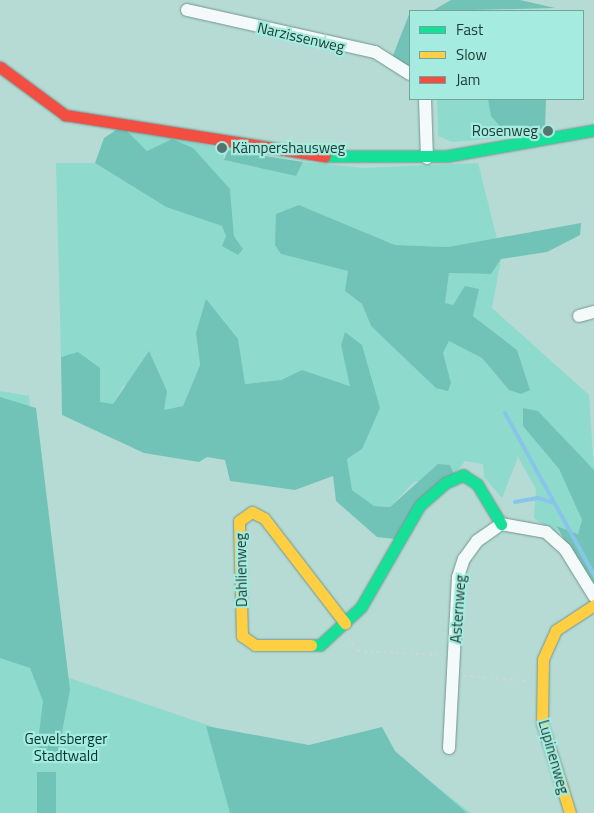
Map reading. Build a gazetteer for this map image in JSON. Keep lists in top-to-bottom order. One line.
{"streets":{"street":["Narzissenweg","Dahlienweg","Asternweg","Lupinenweg"]},"crossings":[["Dahlienweg","Asternweg"]],"parks":["Gevelsberger Stadtwald"],"places":["Rosenweg","Kämpershausweg"],"legend":["Fast","Slow","Jam"]}
